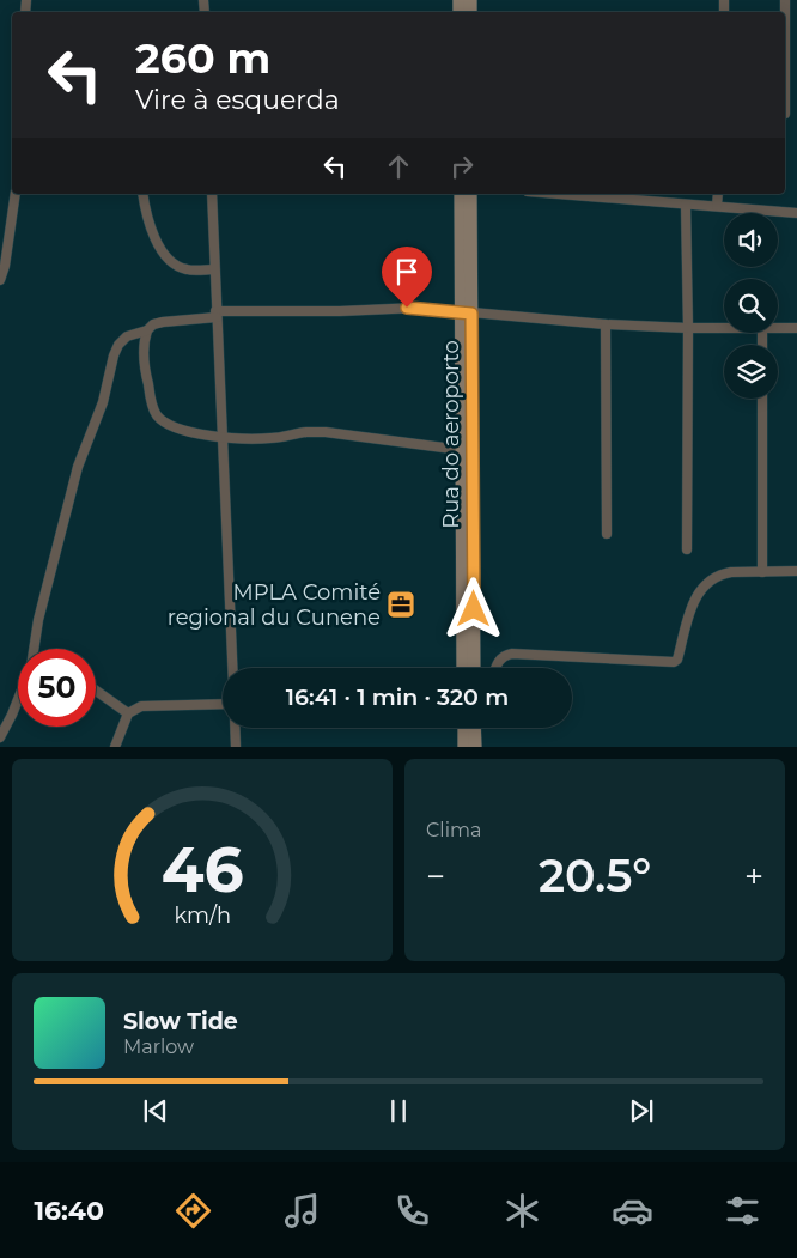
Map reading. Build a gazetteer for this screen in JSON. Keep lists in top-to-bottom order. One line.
{"streets":{"main road":["Rua do aeroporto"]},"places":{"office":["MPLA Comité regional du Cunene"]},"page":{"turn":["260 m","Vire à esquerda"],"limit":"50","trip":"16:41 · 1 min · 320 m","tile":"Clima","heat":["−","20.5°","+"],"song":["Slow Tide","Marlow"],"tabs":"16:40","gauge":["46","km/h"]}}
